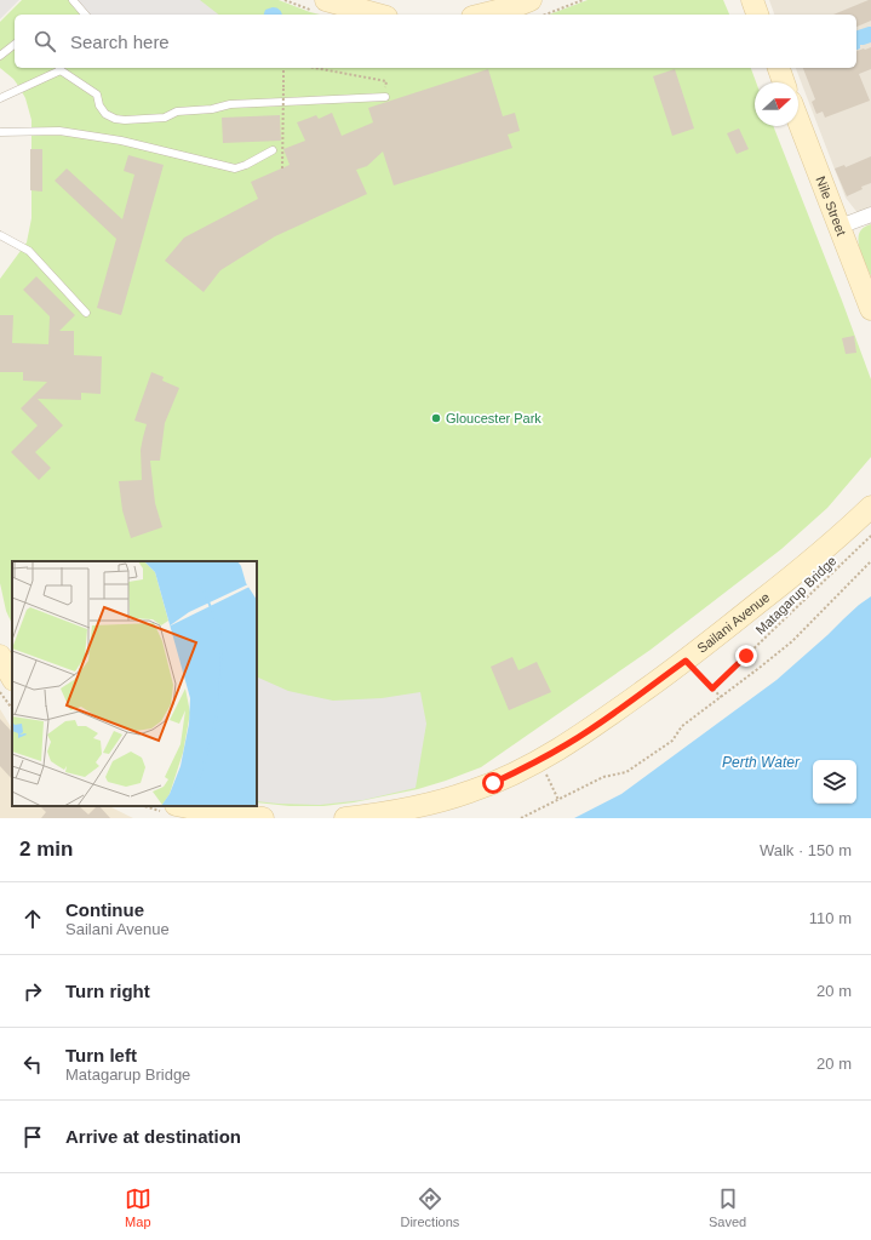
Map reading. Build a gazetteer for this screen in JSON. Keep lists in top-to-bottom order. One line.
{"streets":{"street":["Nile Street","Sailani Avenue"],"path":["Matagarup Bridge"]},"water":["Perth Water"],"places":["Gloucester Park"],"north":"right","page":{"search":"Search here","heading":["2 min","Walk · 150 m"],"list":[["Continue","Sailani Avenue","110 m"],["Turn right","20 m"],["Turn left","Matagarup Bridge","20 m"],"Arrive at destination"],"nav":["Map","Directions","Saved"]}}
